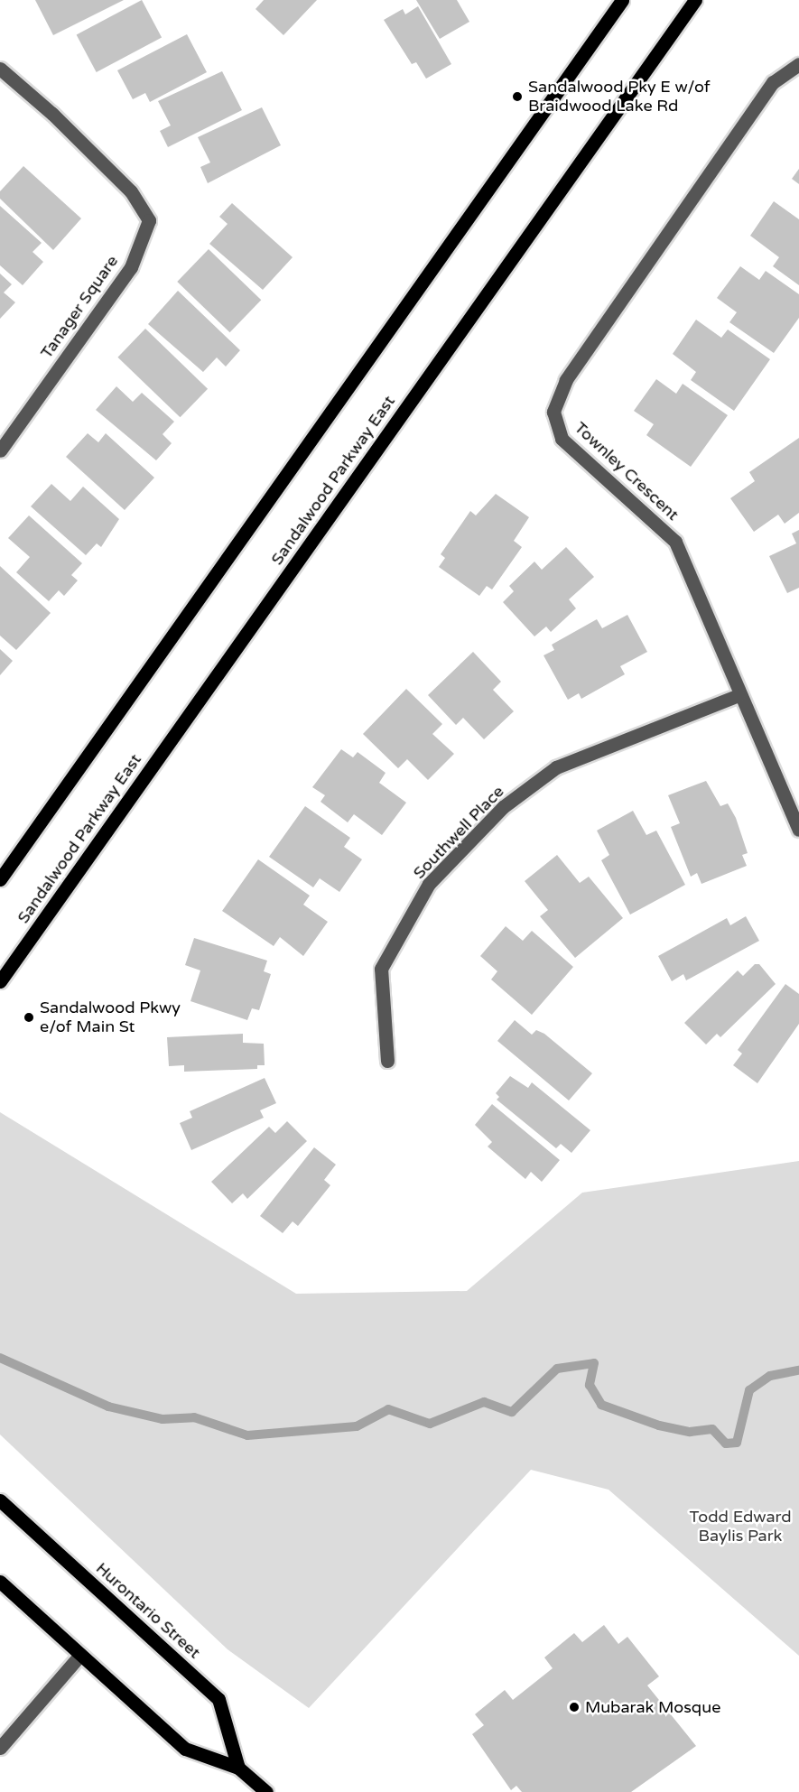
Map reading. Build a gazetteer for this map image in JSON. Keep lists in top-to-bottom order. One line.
{"streets":{"main road":["Sandalwood Parkway East","Hurontario Street"],"street":["Tanager Square","Townley Crescent","Southwell Place"]},"crossings":[["Townley Crescent","Southwell Place"]],"parks":["Todd Edward Baylis Park"],"places":["Sandalwood Pky E w/of Braidwood Lake Rd","Sandalwood Pkwy e/of Main St","Mubarak Mosque"]}
